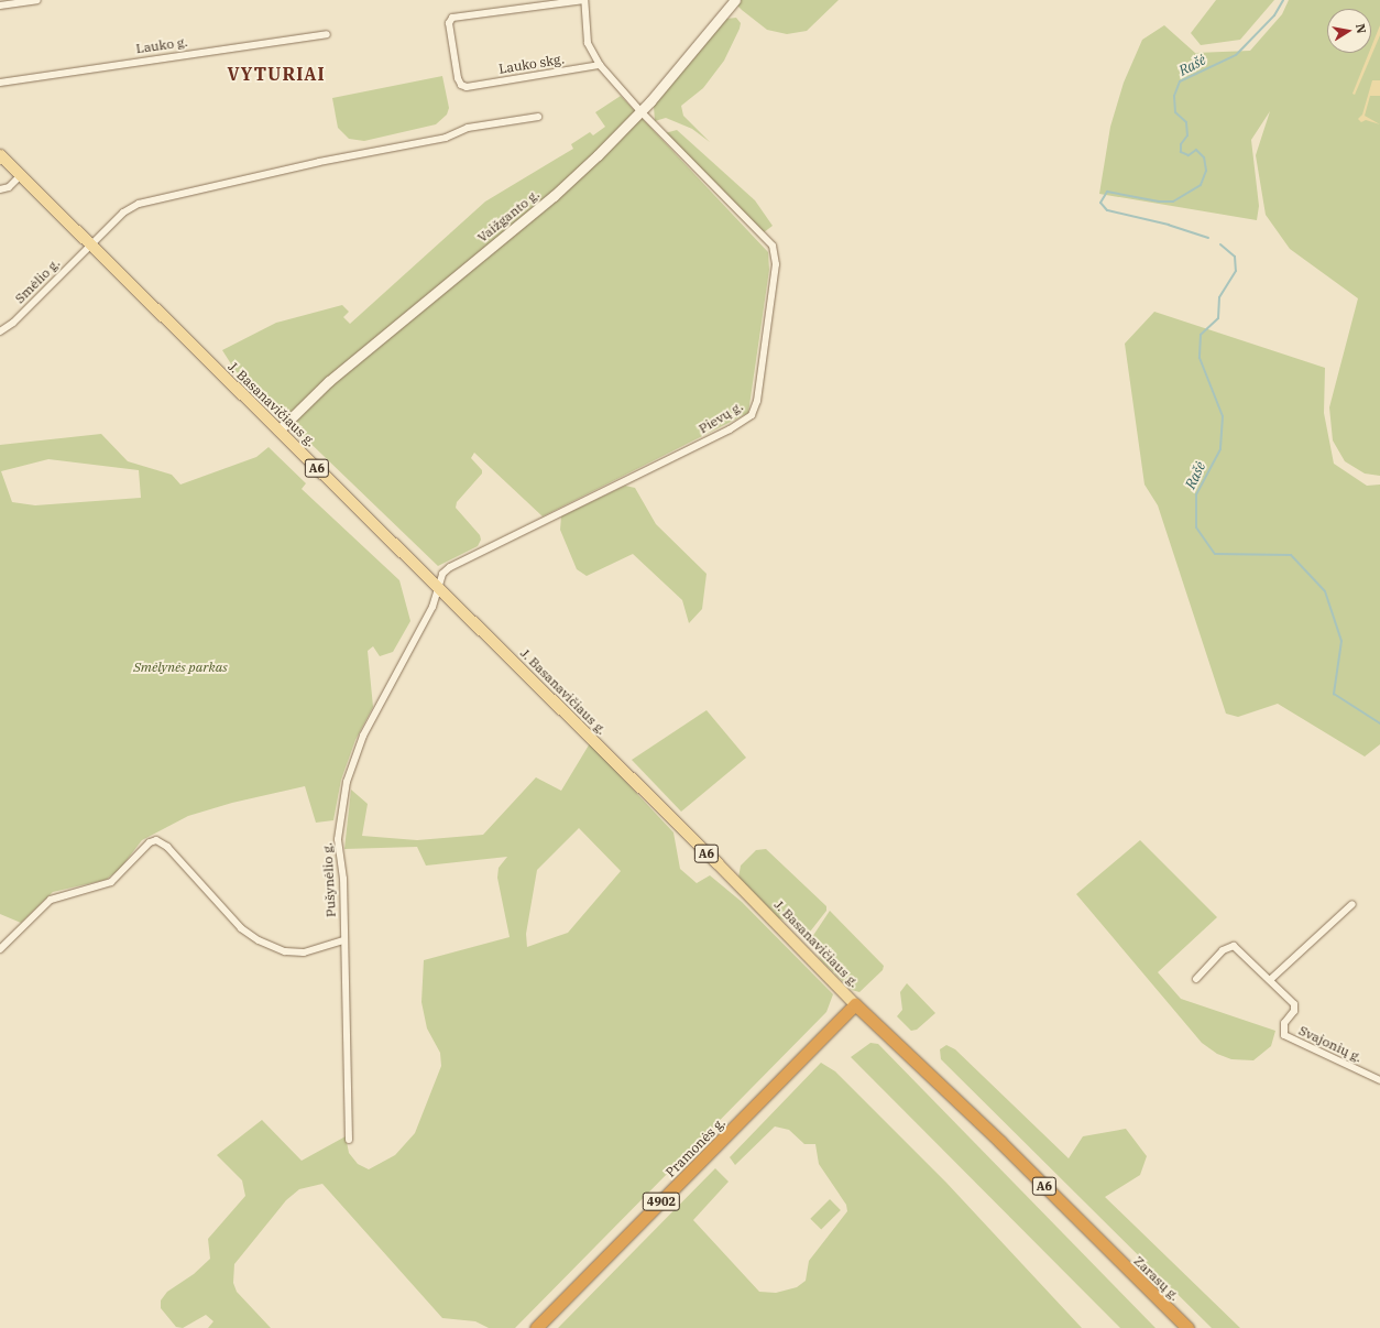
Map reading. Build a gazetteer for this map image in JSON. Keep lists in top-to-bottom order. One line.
{"streets":{"highway":["J. Basanavičiaus g.","A6","Pramonės g.","4902","Zarasų g."],"main road":["Vaižganto g."],"street":["Lauko g.","Lauko skg.","Smėlio g.","Pievų g.","Pušynėlio g.","Svajonių g."]},"crossings":[["Vaižganto g.","J. Basanavičiaus g."],["Vaižganto g.","Pievų g."],["Smėlio g.","J. Basanavičiaus g."],["J. Basanavičiaus g.","Pievų g."],["J. Basanavičiaus g.","Pušynėlio g."],["J. Basanavičiaus g.","Pramonės g."],["J. Basanavičiaus g.","Zarasų g."],["Pievų g.","Pušynėlio g."]],"districts":["VYTURIAI"],"water":["Rašė"],"parks":["Smėlynės parkas"],"north":"right"}
